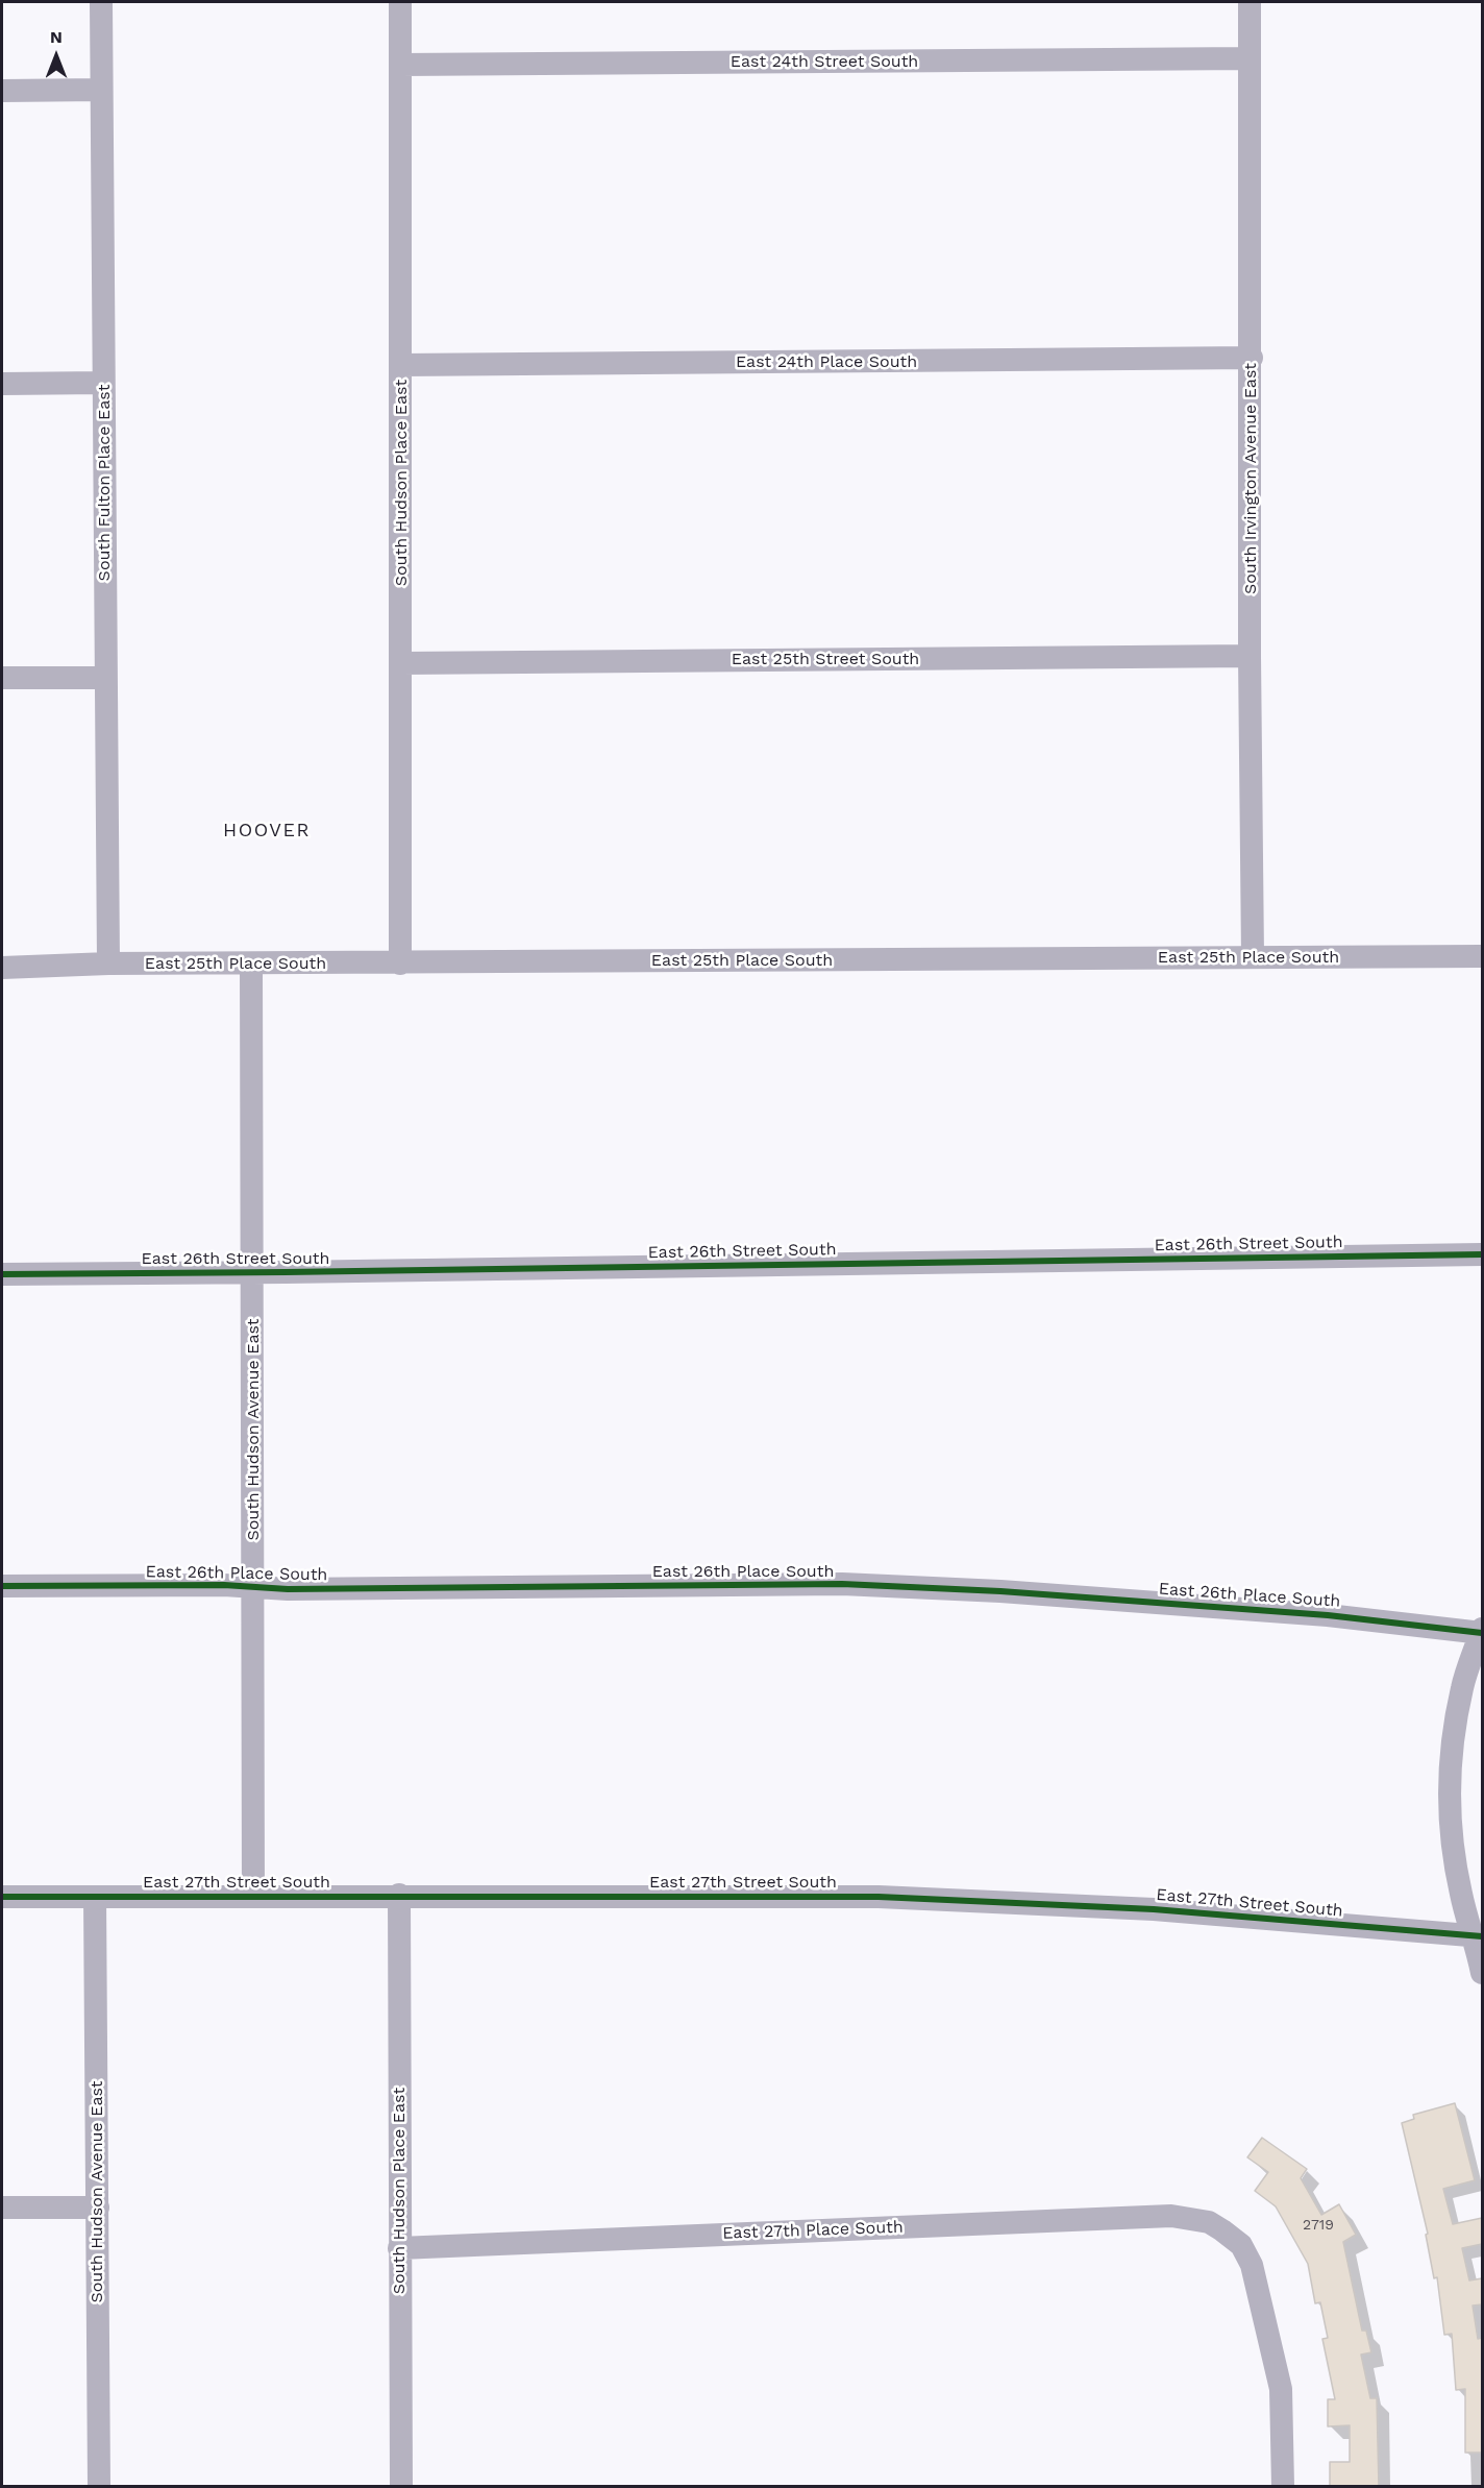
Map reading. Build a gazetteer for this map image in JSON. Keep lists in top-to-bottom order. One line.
{"streets":{"street":["East 24th Street South","East 24th Place South","South Irvington Avenue East","South Fulton Place East","South Hudson Place East","East 25th Street South","East 25th Place South","East 26th Street South","South Hudson Avenue East","East 26th Place South","East 27th Street South","East 27th Place South"]},"crossings":[["East 24th Street South","South Irvington Avenue East"],["East 24th Street South","South Hudson Place East"],["East 24th Place South","South Irvington Avenue East"],["East 24th Place South","South Hudson Place East"],["South Irvington Avenue East","East 25th Street South"],["South Irvington Avenue East","East 25th Place South"],["South Fulton Place East","East 25th Place South"],["South Hudson Place East","East 25th Street South"],["South Hudson Place East","East 25th Place South"],["South Hudson Place East","East 27th Street South"],["South Hudson Place East","East 27th Place South"],["East 25th Place South","South Hudson Avenue East"],["East 26th Street South","South Hudson Avenue East"],["South Hudson Avenue East","East 26th Place South"],["South Hudson Avenue East","East 27th Street South"]],"districts":["HOOVER"],"house_numbers":["2719"],"north":"top"}
